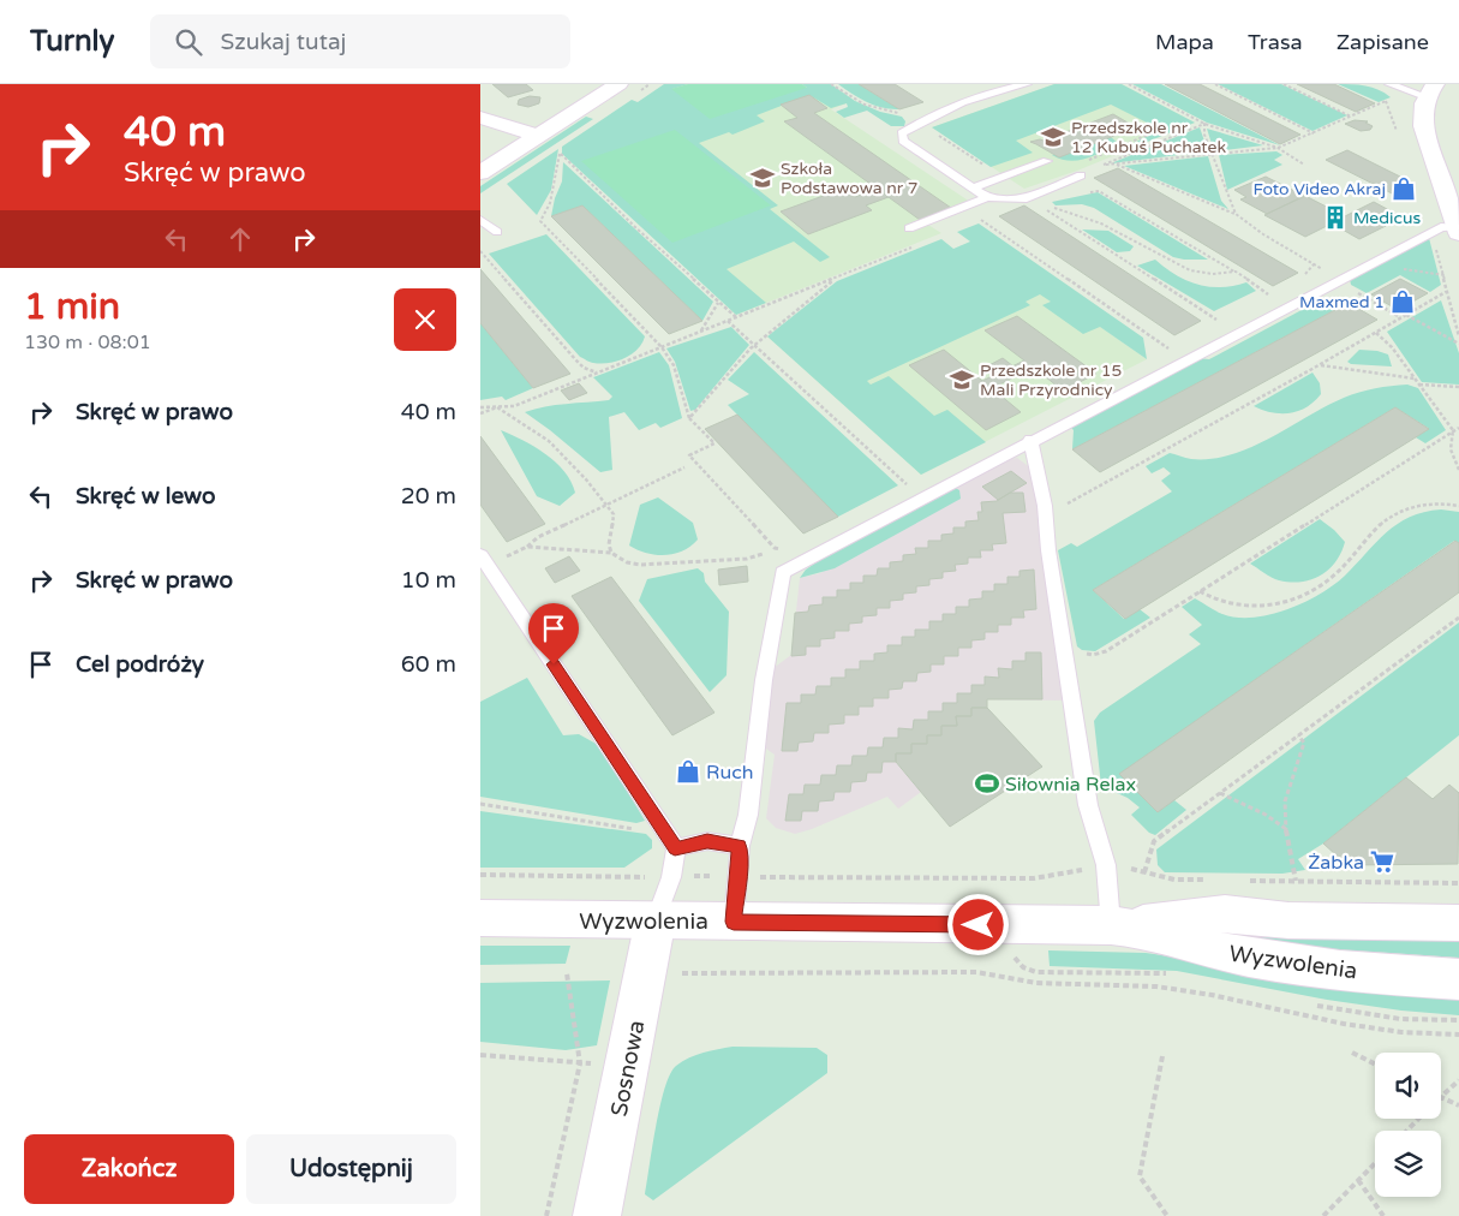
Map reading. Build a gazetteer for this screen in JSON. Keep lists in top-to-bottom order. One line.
{"streets":{"main road":["Wyzwolenia","Sosnowa"]},"crossings":[["Wyzwolenia","Sosnowa"]],"places":{"school or university":["Przedszkole nr 12 Kubuś Puchatek","Szkoła Podstawowa nr 7","Przedszkole nr 15 Mali Przyrodnicy"],"shop":["Foto Video Akraj","Maxmed 1","Ruch"],"building":["Medicus"],"sports":["Siłownia Relax"],"supermarket":["Żabka"]},"page":{"header":"Turnly","search":"Szukaj tutaj","nav":["Mapa","Trasa","Zapisane"],"turn":["40 m","Skręć w prawo"],"heading":["1 min","130 m · 08:01"],"list":[{"name":"Skręć w prawo","value":"40 m"},{"name":"Skręć w lewo","value":"20 m"},{"name":"Skręć w prawo","value":"10 m"},{"name":"Cel podróży","value":"60 m"}],"buttons":["Zakończ","Udostępnij"]}}
